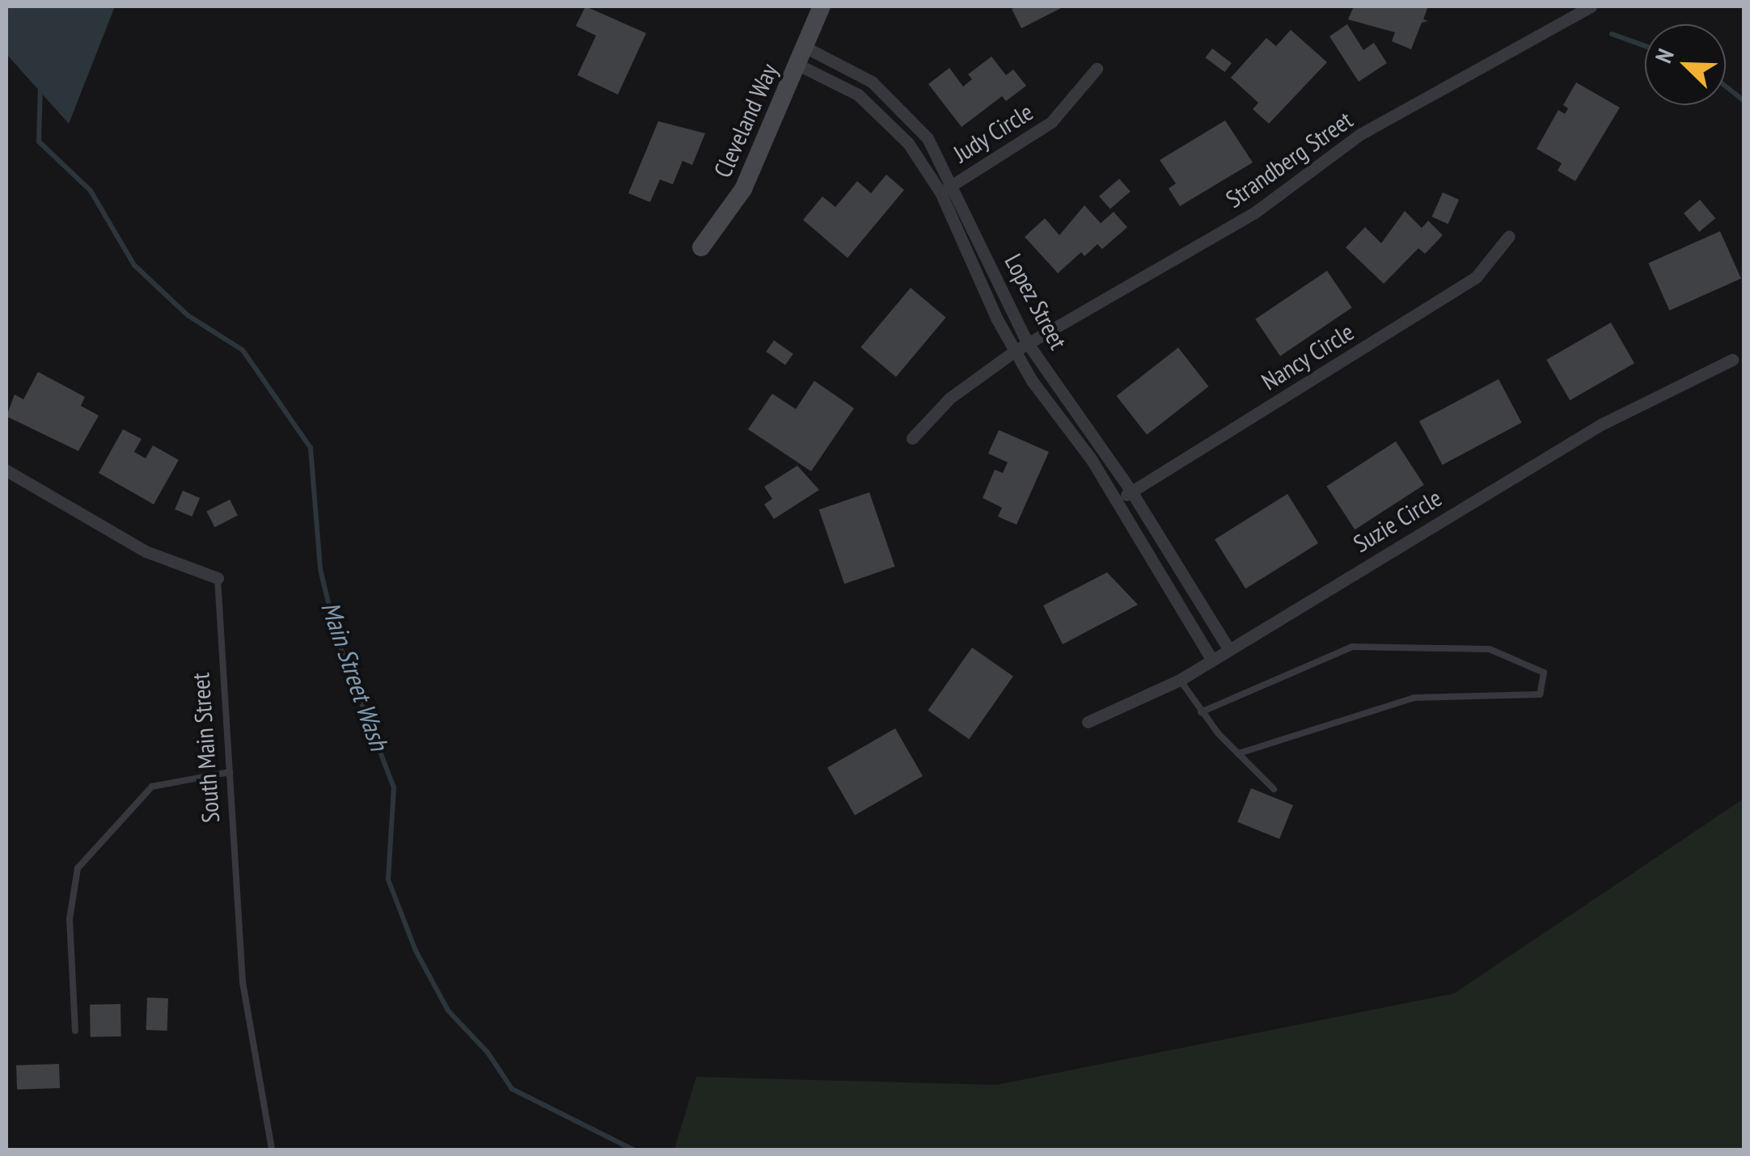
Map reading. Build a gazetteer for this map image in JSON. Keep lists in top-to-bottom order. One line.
{"streets":{"street":["Cleveland Way","Judy Circle","Strandberg Street","Lopez Street","Nancy Circle","Suzie Circle","South Main Street"]},"crossings":[["Cleveland Way","Lopez Street"],["Judy Circle","Lopez Street"],["Strandberg Street","Lopez Street"],["Lopez Street","Nancy Circle"],["Lopez Street","Suzie Circle"]],"water":["Main Street Wash"],"north":"top left"}
